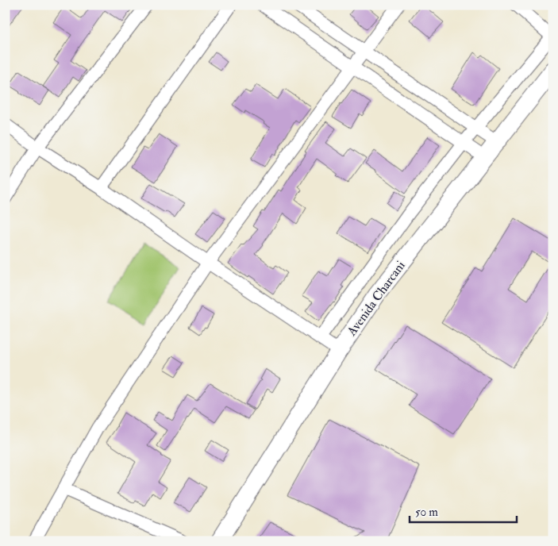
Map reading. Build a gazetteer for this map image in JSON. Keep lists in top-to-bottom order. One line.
{"streets":{"main road":["Avenida Charcani"]},"scale_bar":"50 m"}
